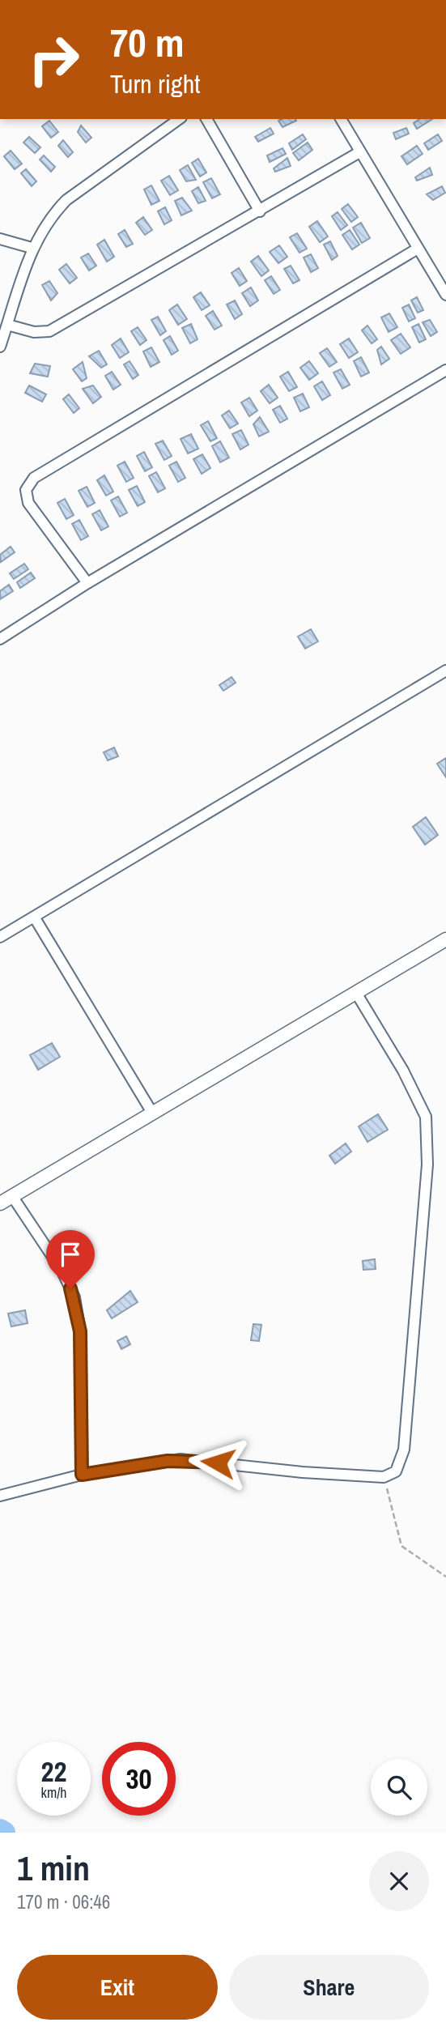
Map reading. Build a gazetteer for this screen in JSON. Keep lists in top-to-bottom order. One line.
{"page":{"turn":["70 m","Turn right"],"speed":"22 km/h","limit":"30","heading":["1 min","170 m · 06:46"],"buttons":["Exit","Share"]}}
